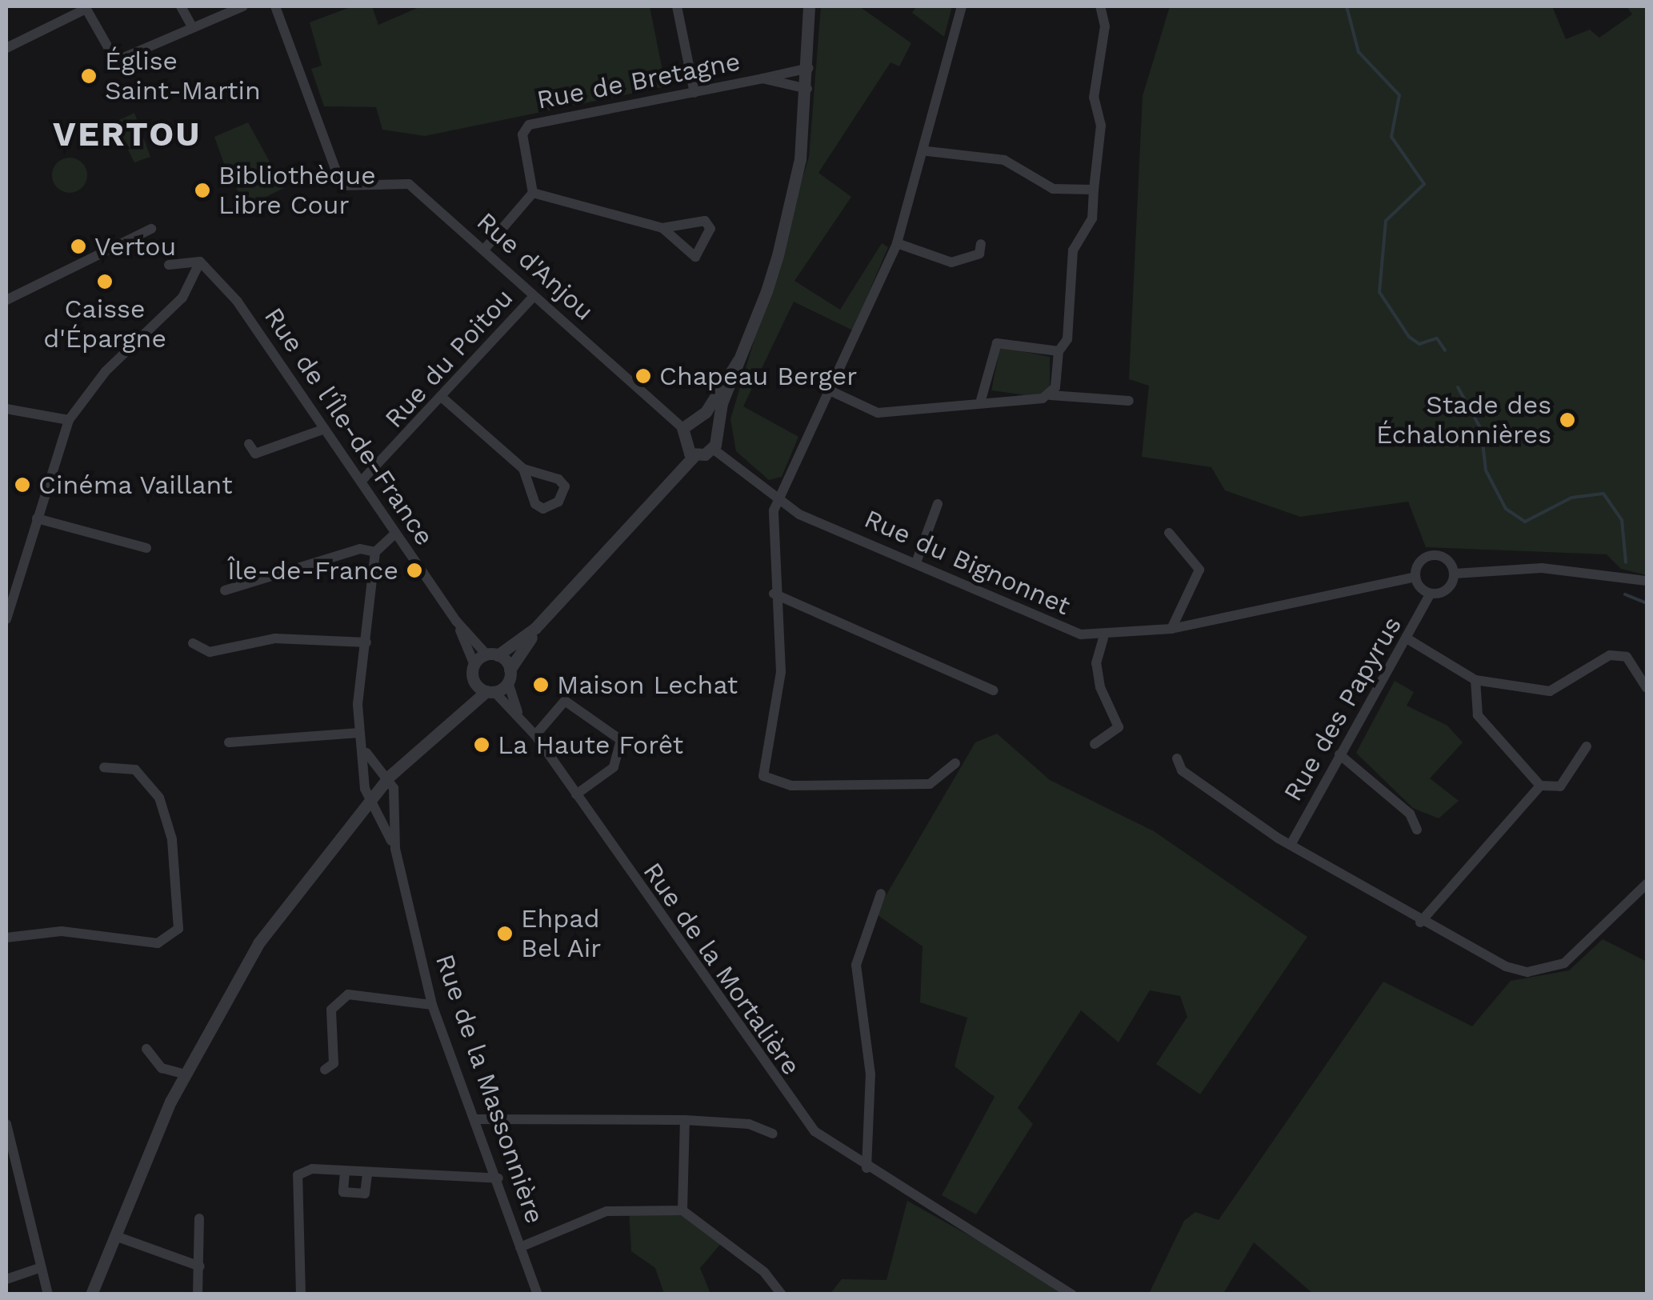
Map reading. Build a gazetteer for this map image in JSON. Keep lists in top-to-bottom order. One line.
{"streets":{"street":["Rue de Bretagne","Rue d'Anjou","Rue du Poitou","Rue de l'Île-de-France","Rue du Bignonnet","Rue des Papyrus","Rue de la Mortalière","Rue de la Massonnière"]},"crossings":[["Rue d'Anjou","Rue du Poitou"],["Rue d'Anjou","Rue du Bignonnet"],["Rue du Poitou","Rue de l'Île-de-France"],["Rue du Bignonnet","Rue des Papyrus"]],"districts":["VERTOU"],"places":["Église Saint-Martin","Bibliothèque Libre Cour","Vertou","Caisse d'Épargne","Chapeau Berger","Stade des Échalonnières","Cinéma Vaillant","Île-de-France","Maison Lechat","La Haute Forêt","Ehpad Bel Air"]}
